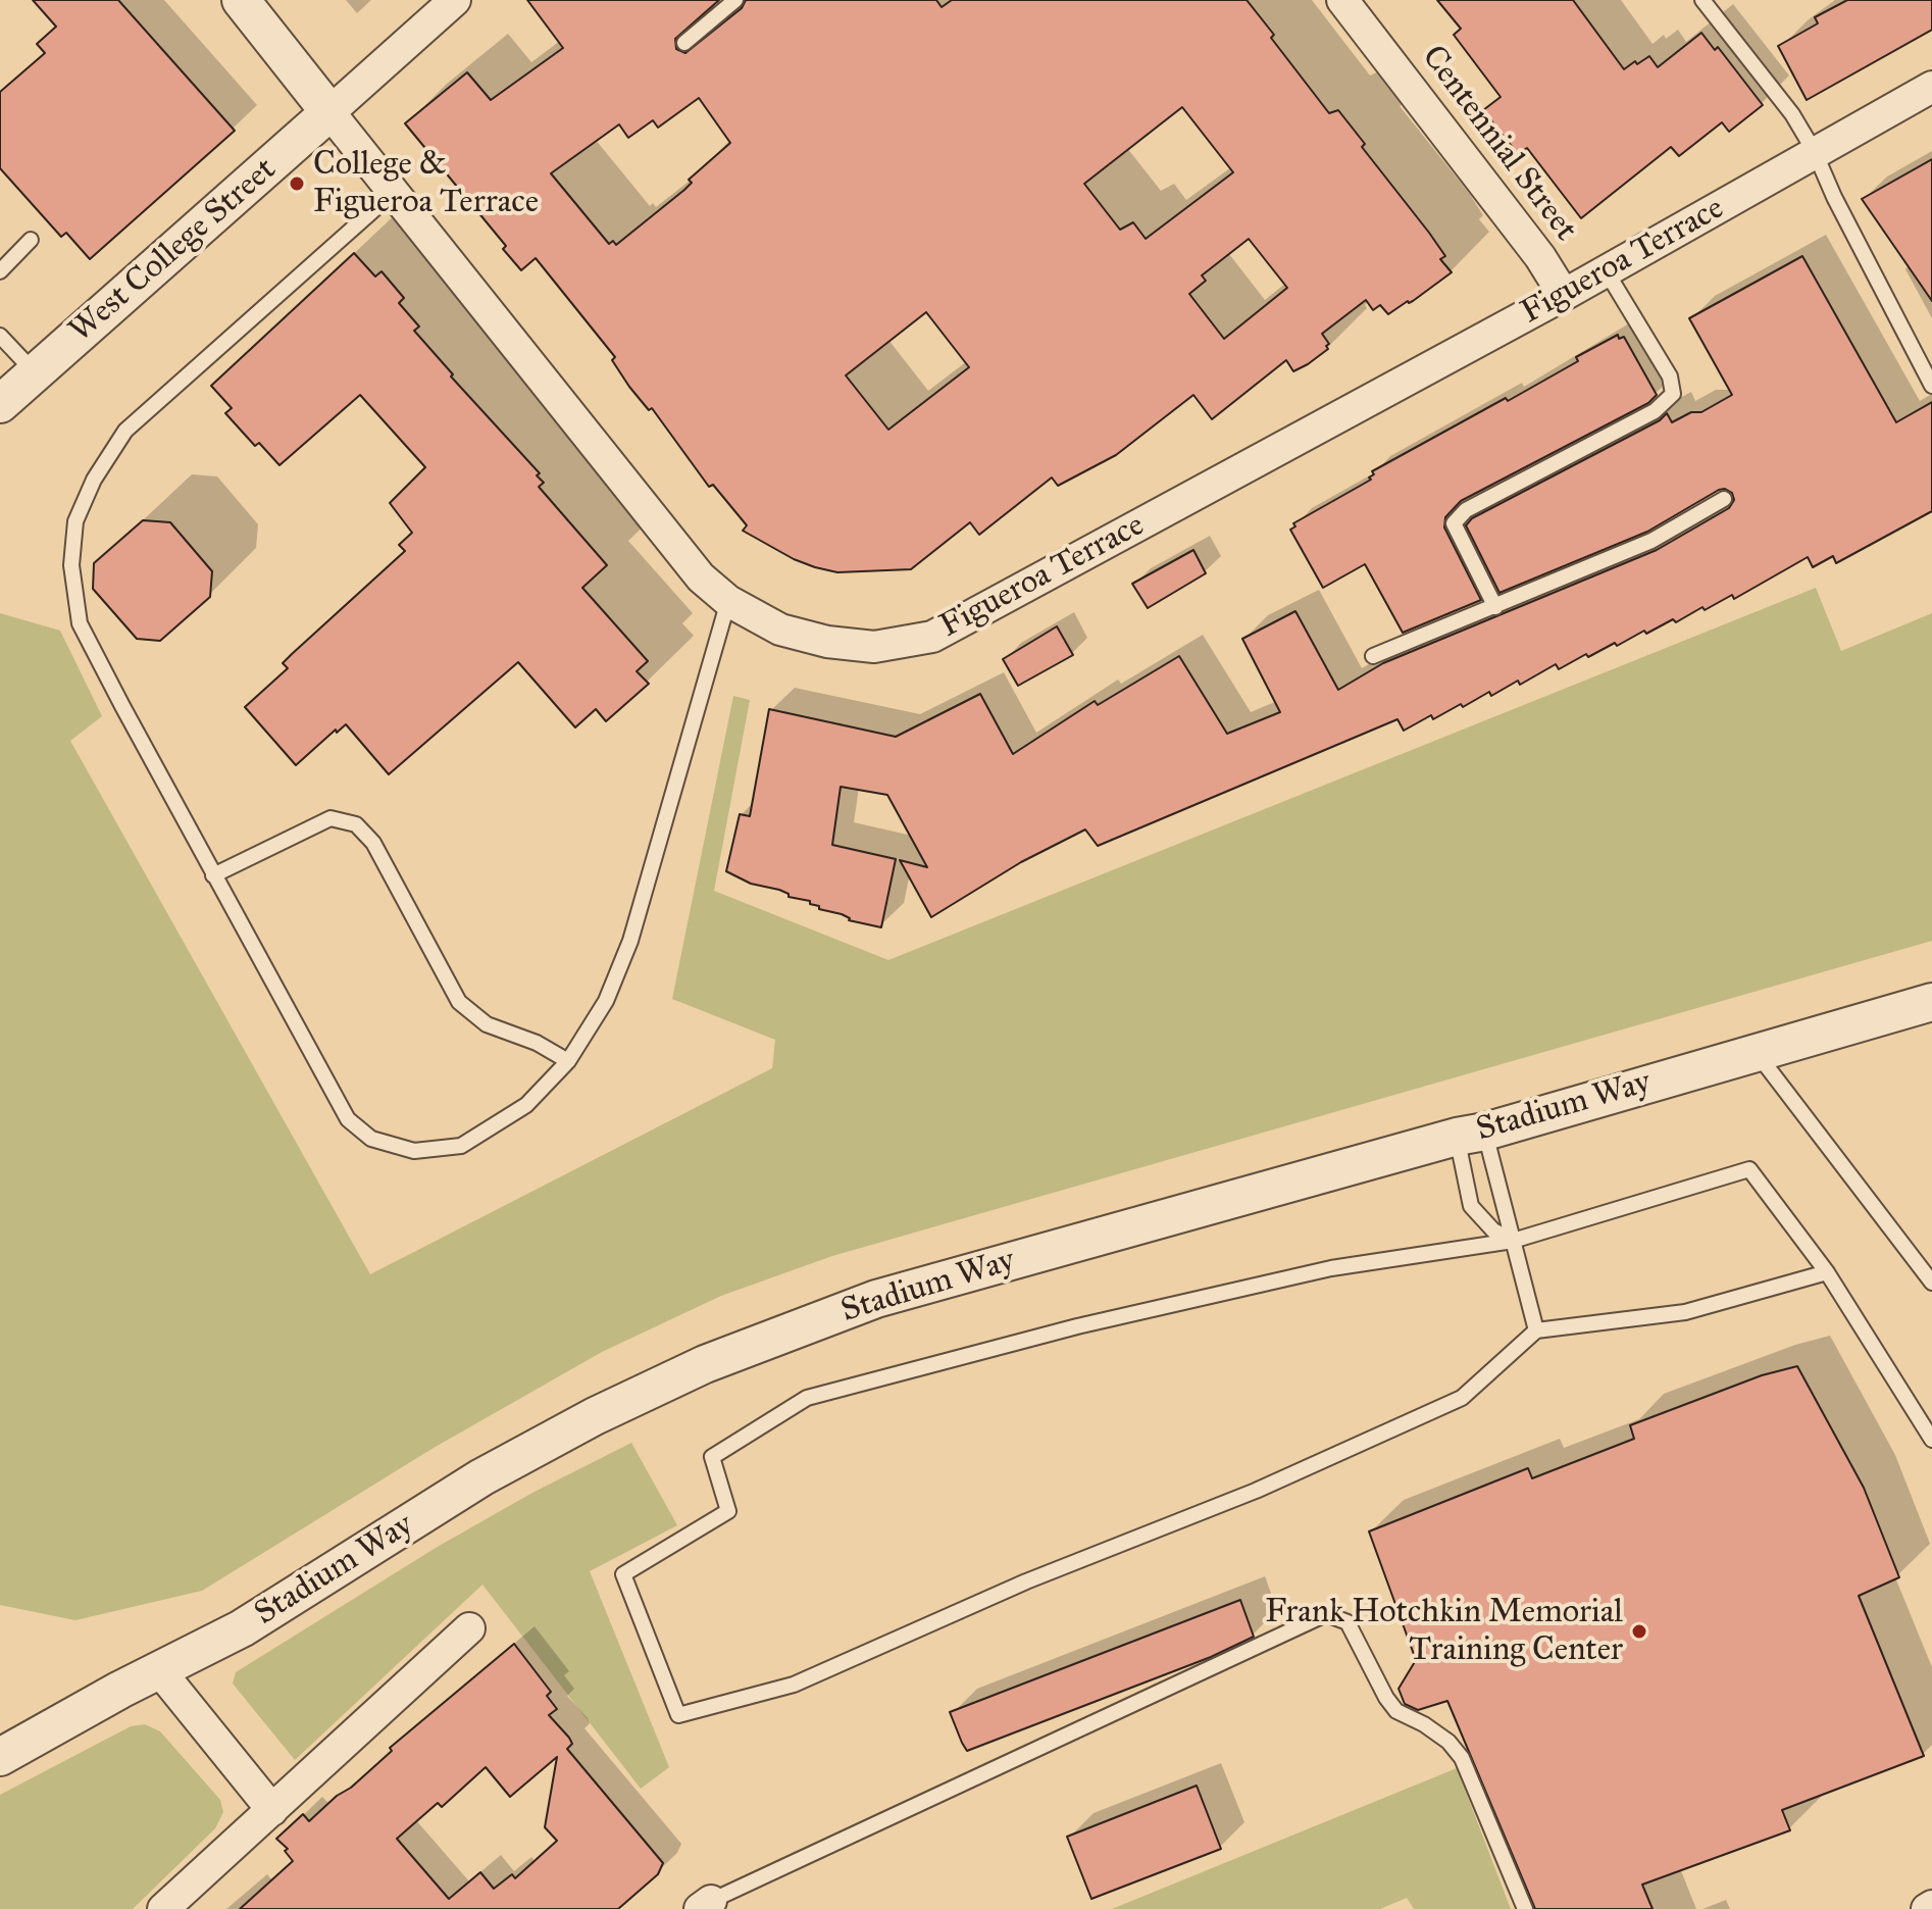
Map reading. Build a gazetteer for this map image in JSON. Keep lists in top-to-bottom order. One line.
{"streets":{"street":["Centennial Street","West College Street","Figueroa Terrace","Stadium Way"]},"crossings":[["Centennial Street","Figueroa Terrace"],["West College Street","Figueroa Terrace"]],"places":["College & Figueroa Terrace","Frank Hotchkin Memorial Training Center"]}
